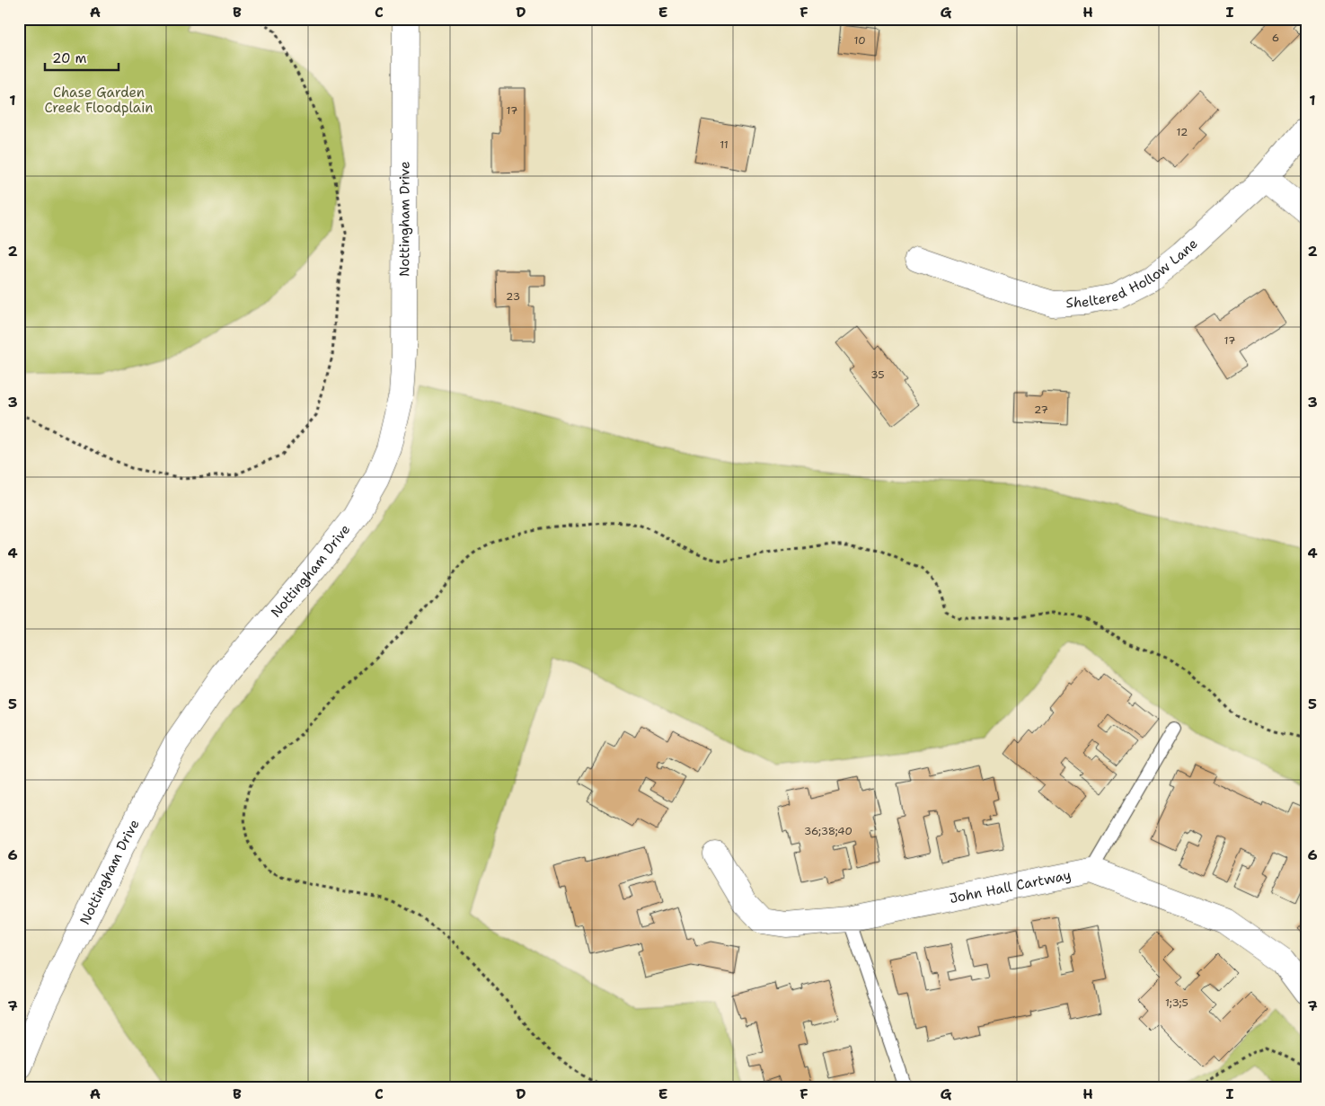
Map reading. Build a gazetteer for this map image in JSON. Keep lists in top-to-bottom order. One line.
{"streets":{"street":["Nottingham Drive","Sheltered Hollow Lane","John Hall Cartway"]},"parks":["Chase Garden Creek Floodplain"],"house_numbers":["6","10","17","12","11","23","17","35","27","36;38;40","1;3;5"],"scale_bar":"20 m","grid":{"columns":["A","B","C","D","E","F","G","H","I"],"rows":["1","2","3","4","5","6","7"]}}
